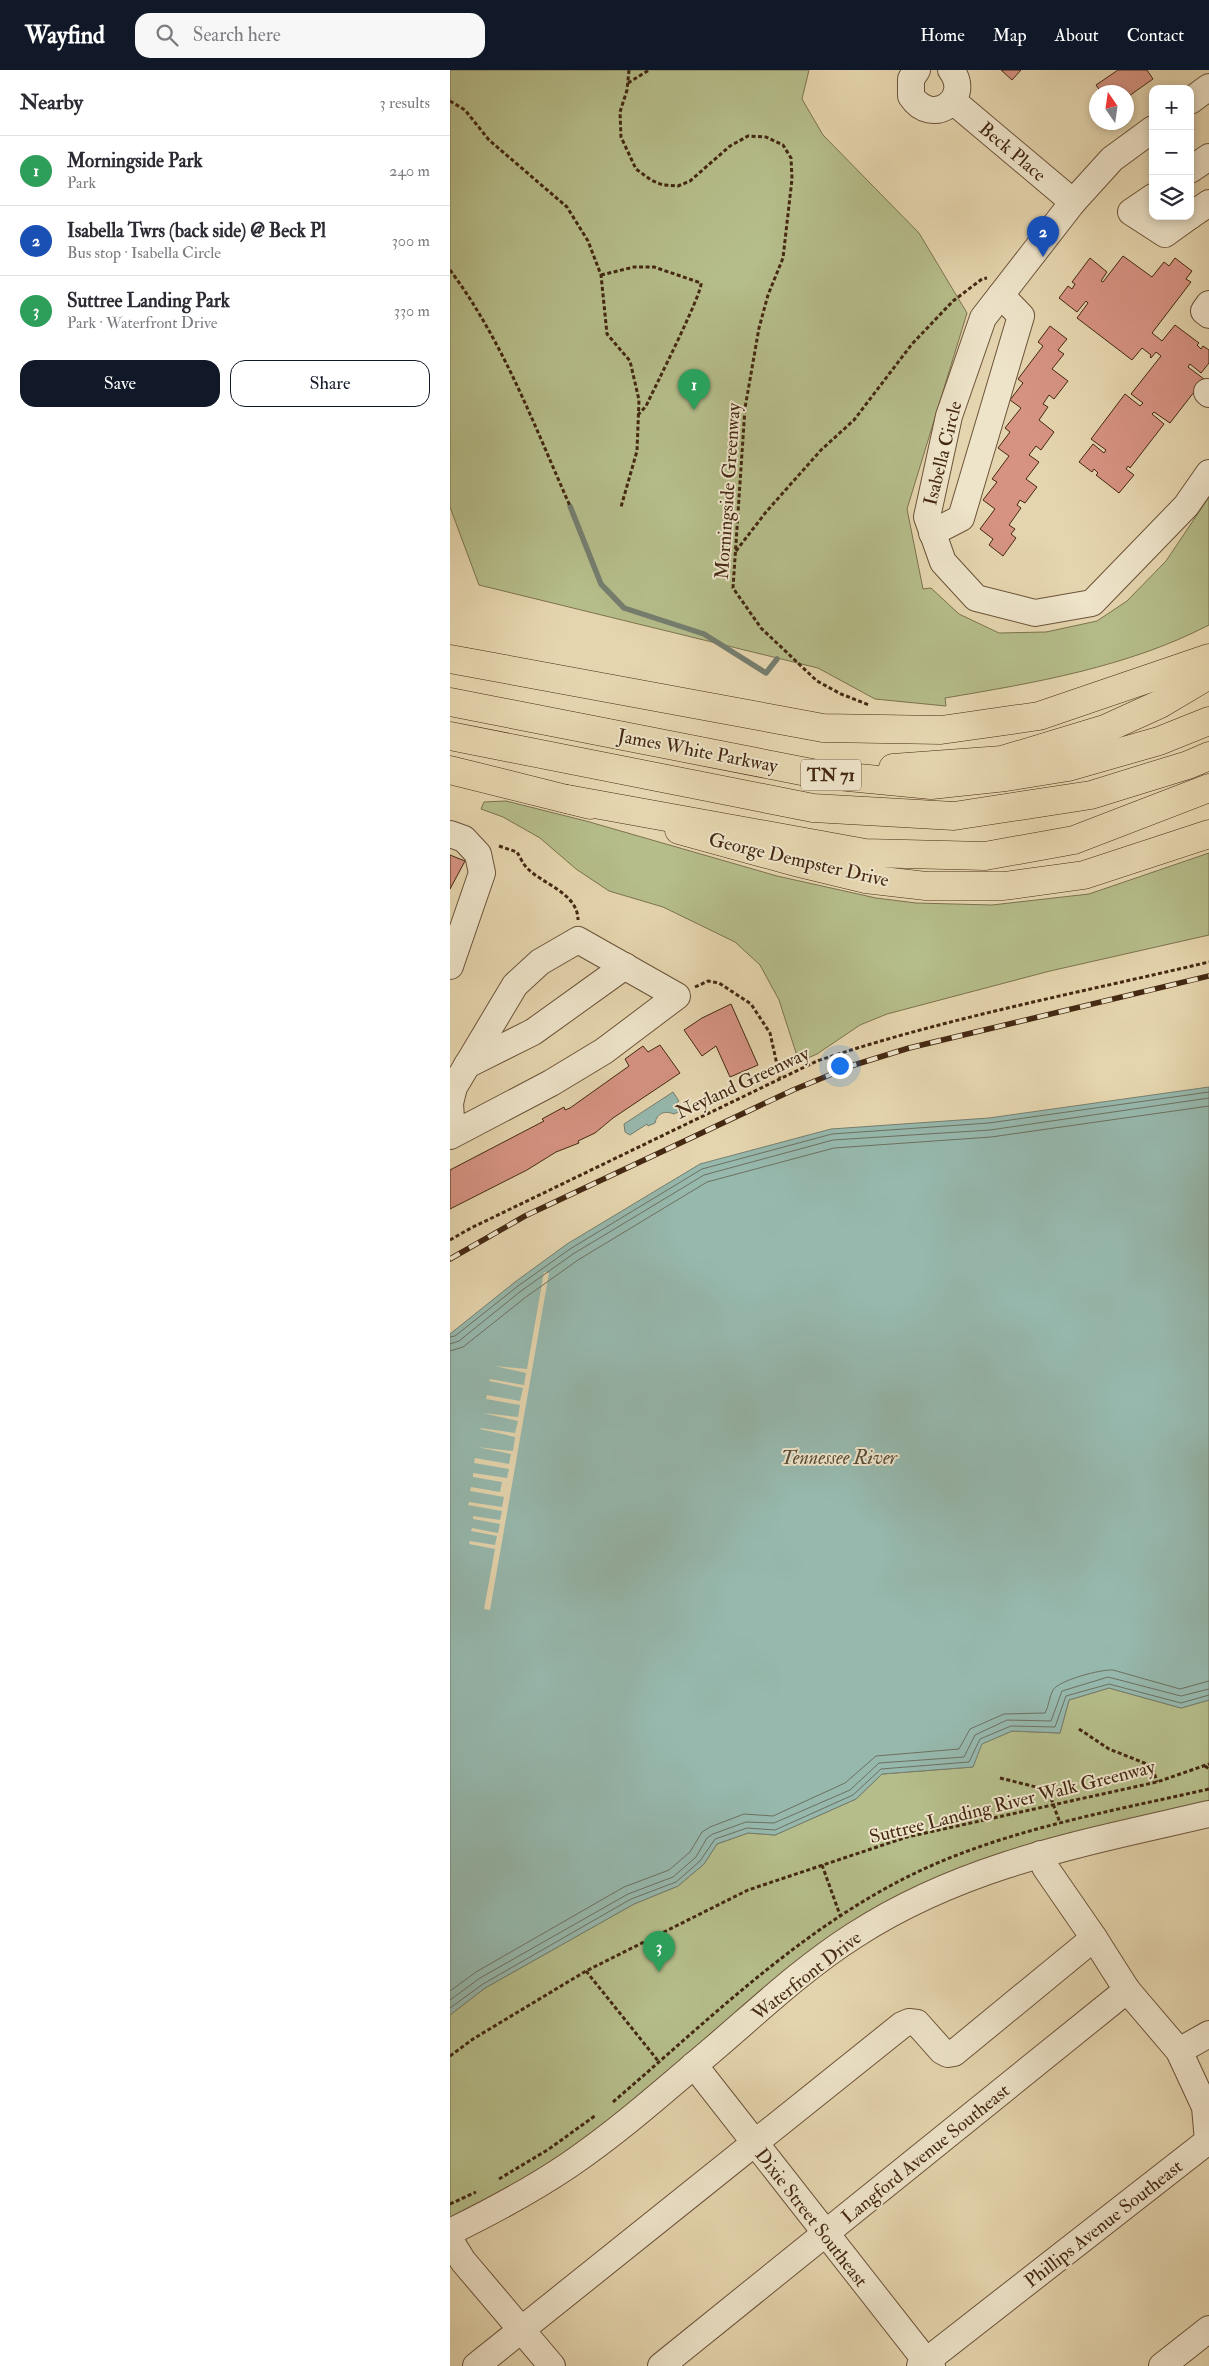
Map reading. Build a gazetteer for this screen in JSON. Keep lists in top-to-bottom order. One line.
{"streets":{"main road":["James White Parkway","TN 71","George Dempster Drive"],"street":["Beck Place","Isabella Circle","Waterfront Drive","Langford Avenue Southeast","Dixie Street Southeast","Phillips Avenue Southeast"],"path":["Morningside Greenway","Neyland Greenway","Suttree Landing River Walk Greenway"]},"crossings":[["Beck Place","Isabella Circle"],["Waterfront Drive","Dixie Street Southeast"],["Langford Avenue Southeast","Dixie Street Southeast"],["Dixie Street Southeast","Phillips Avenue Southeast"]],"water":["Tennessee River"],"north":"top","page":{"header":"Wayfind","search":"Search here","nav":["Home","Map","About","Contact"],"heading":["Nearby","3 results"],"map_buttons":["+","−"],"list":[{"mark":"1","name":"Morningside Park","note":"Park","value":"240 m"},{"mark":"2","name":"Isabella Twrs (back side) @ Beck Pl","note":"Bus stop · Isabella Circle","value":"300 m"},{"mark":"3","name":"Suttree Landing Park","note":"Park · Waterfront Drive","value":"330 m"}],"pins":["2","1","3"],"buttons":["Save","Share"]}}
